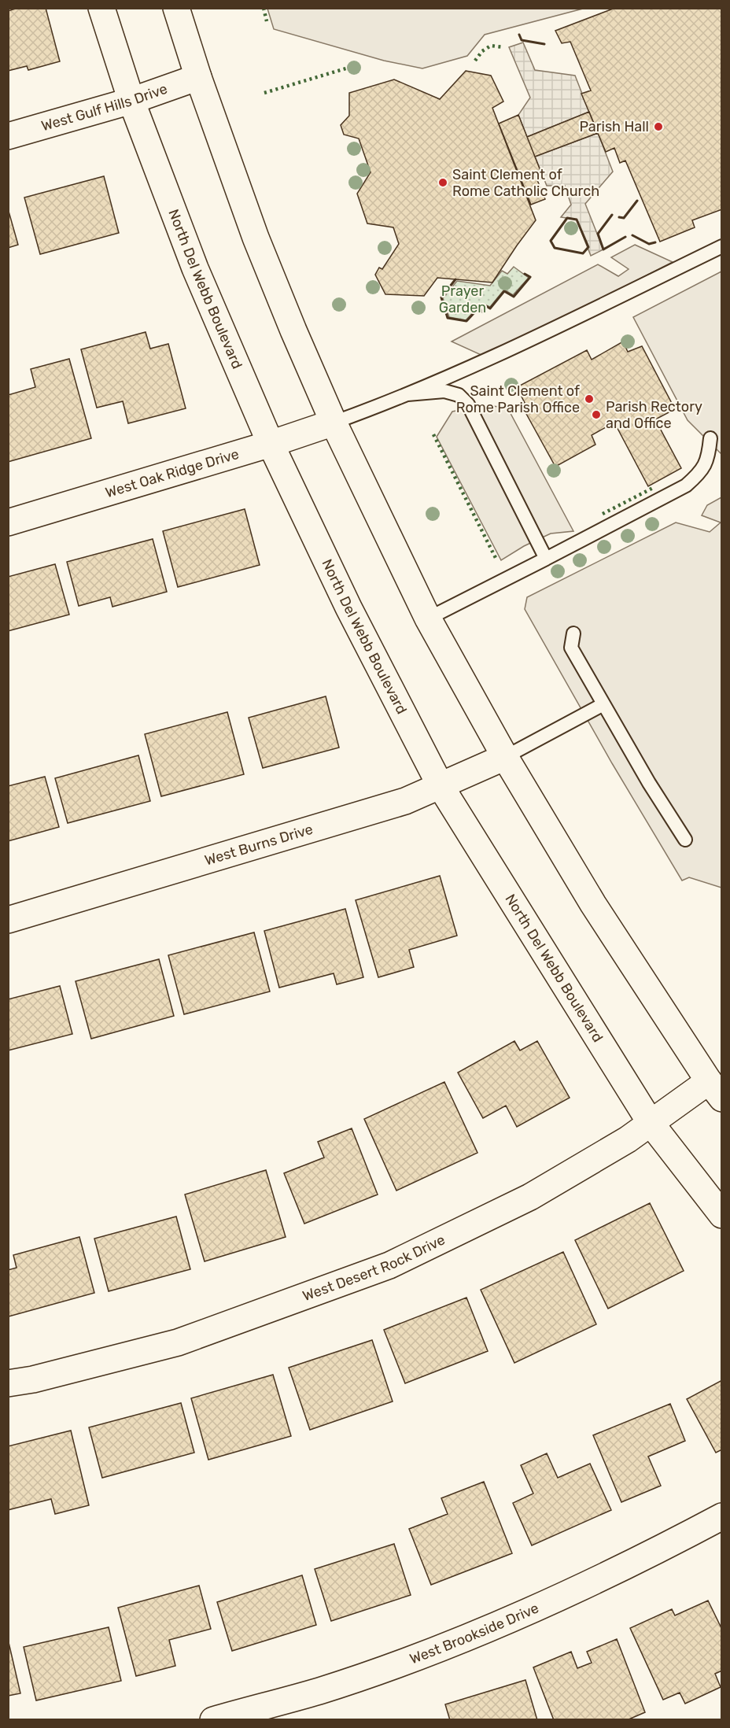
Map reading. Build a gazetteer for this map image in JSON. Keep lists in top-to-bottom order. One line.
{"streets":{"street":["West Gulf Hills Drive","North Del Webb Boulevard","West Oak Ridge Drive","West Burns Drive","West Desert Rock Drive","West Brookside Drive"]},"crossings":[["West Gulf Hills Drive","North Del Webb Boulevard"],["North Del Webb Boulevard","West Oak Ridge Drive"],["North Del Webb Boulevard","West Burns Drive"],["North Del Webb Boulevard","West Desert Rock Drive"]],"parks":["Prayer Garden"],"places":["Parish Hall","Saint Clement of Rome Catholic Church","Saint Clement of Rome Parish Office","Parish Rectory and Office"]}
